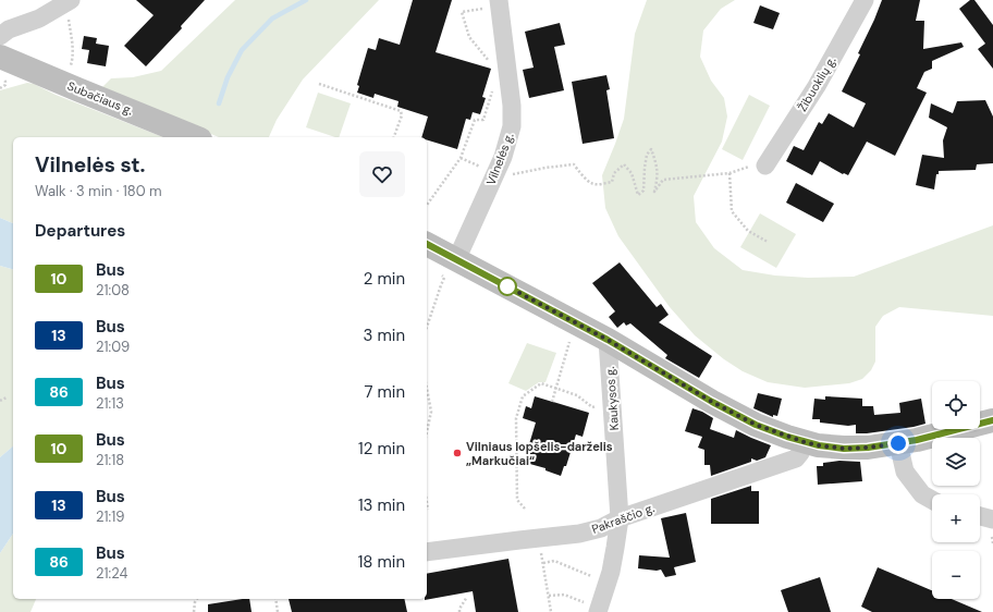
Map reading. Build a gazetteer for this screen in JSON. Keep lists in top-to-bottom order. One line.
{"streets":{"street":["Žibuoklių g.","Subačiaus g.","Vilnelės g.","Kaukysos g.","Pakraščio g."]},"crossings":[["Kaukysos g.","Pakraščio g."]],"places":["Vilniaus lopšelis-darželis „Markučiai“"],"lines":["bus line 10"],"page":{"heading":[["Vilnelės st.","Walk · 3 min · 180 m"],"Departures"],"list":[{"mark":"10","name":"Bus","note":"21:08","value":"2 min"},{"mark":"13","name":"Bus","note":"21:09","value":"3 min"},{"mark":"86","name":"Bus","note":"21:13","value":"7 min"},{"mark":"10","name":"Bus","note":"21:18","value":"12 min"},{"mark":"13","name":"Bus","note":"21:19","value":"13 min"},{"mark":"86","name":"Bus","note":"21:24","value":"18 min"}],"map_buttons":["+","−"]}}
